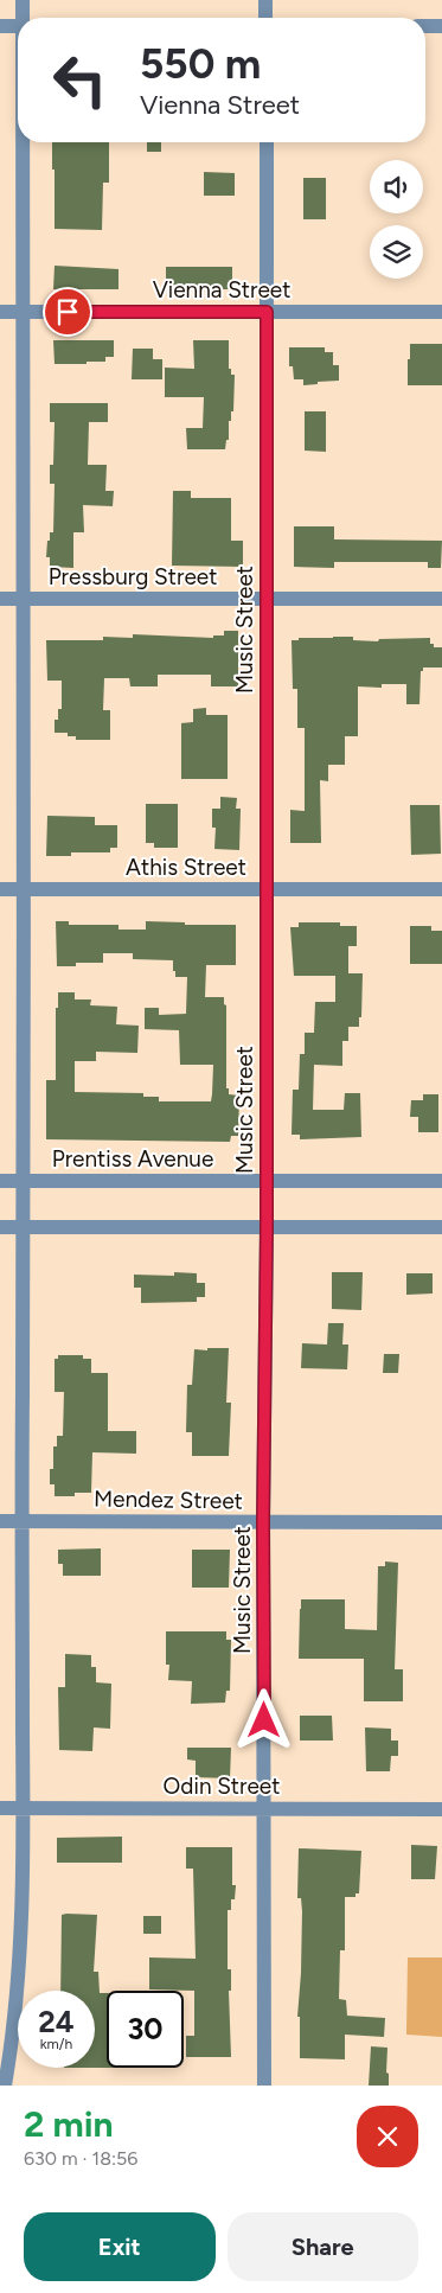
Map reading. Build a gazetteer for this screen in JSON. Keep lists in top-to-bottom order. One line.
{"streets":{"street":["Vienna Street","Pressburg Street","Music Street","Athis Street","Prentiss Avenue","Mendez Street","Odin Street"]},"crossings":[["Vienna Street","Music Street"],["Pressburg Street","Music Street"],["Music Street","Athis Street"],["Music Street","Prentiss Avenue"],["Music Street","Mendez Street"],["Music Street","Odin Street"]],"page":{"turn":["550 m","Vienna Street"],"speed":"24 km/h","limit":"30","heading":["2 min","630 m · 18:56"],"buttons":["Exit","Share"]}}
